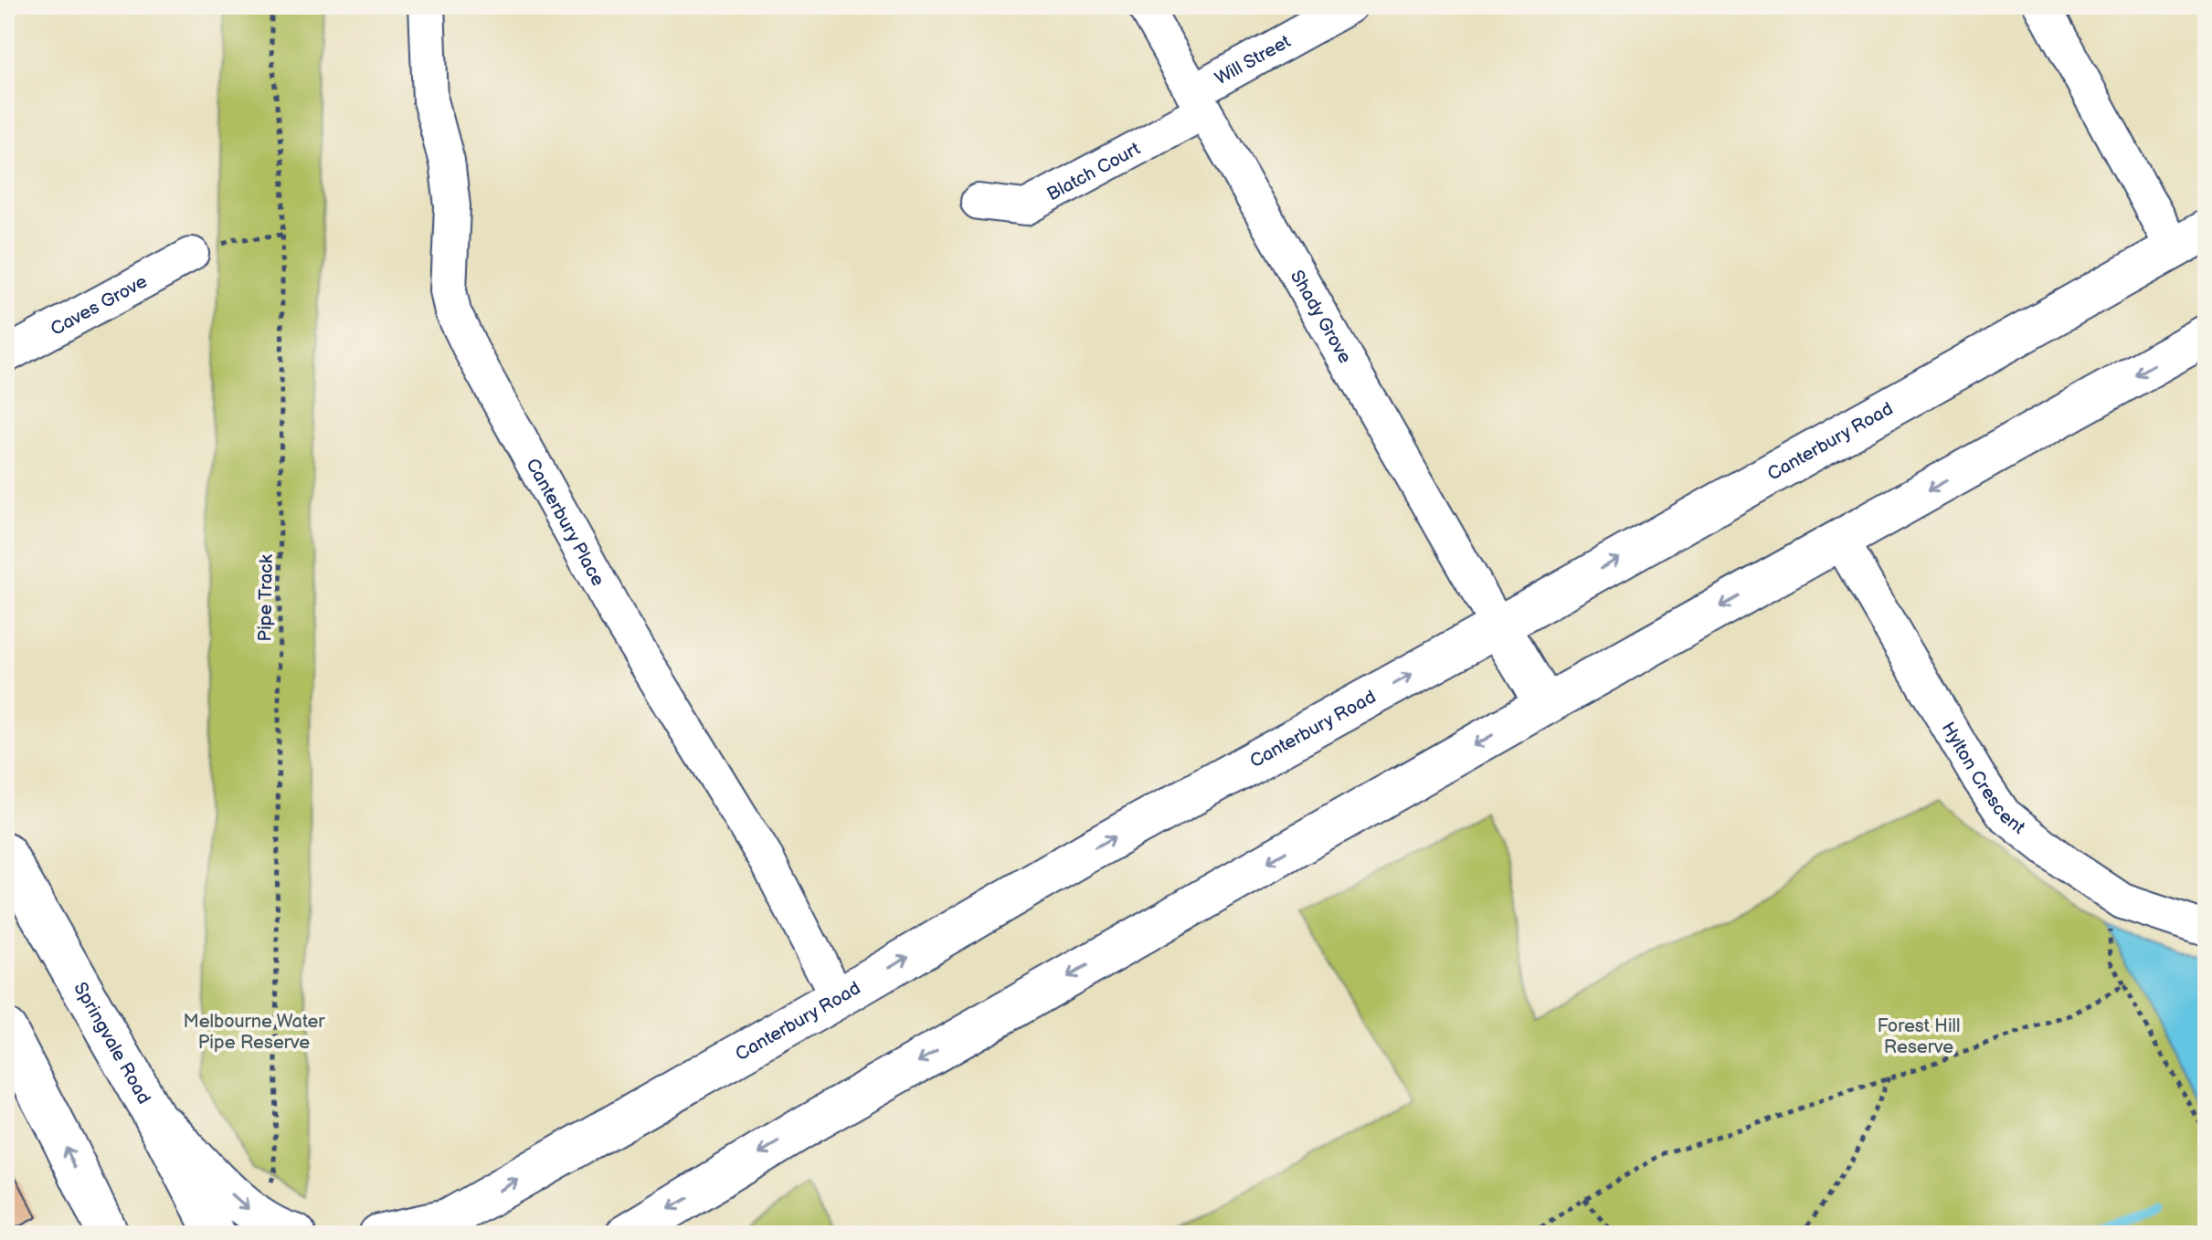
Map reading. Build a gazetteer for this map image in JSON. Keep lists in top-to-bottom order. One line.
{"streets":{"main road":["Canterbury Road","Springvale Road"],"street":["Will Street","Blatch Court","Caves Grove","Shady Grove","Canterbury Place","Hylton Crescent"],"path":["Pipe Track"]},"crossings":[["Will Street","Blatch Court"],["Will Street","Shady Grove"],["Blatch Court","Shady Grove"],["Shady Grove","Canterbury Road"],["Canterbury Road","Canterbury Place"]],"parks":["Melbourne Water Pipe Reserve","Forest Hill Reserve"]}
